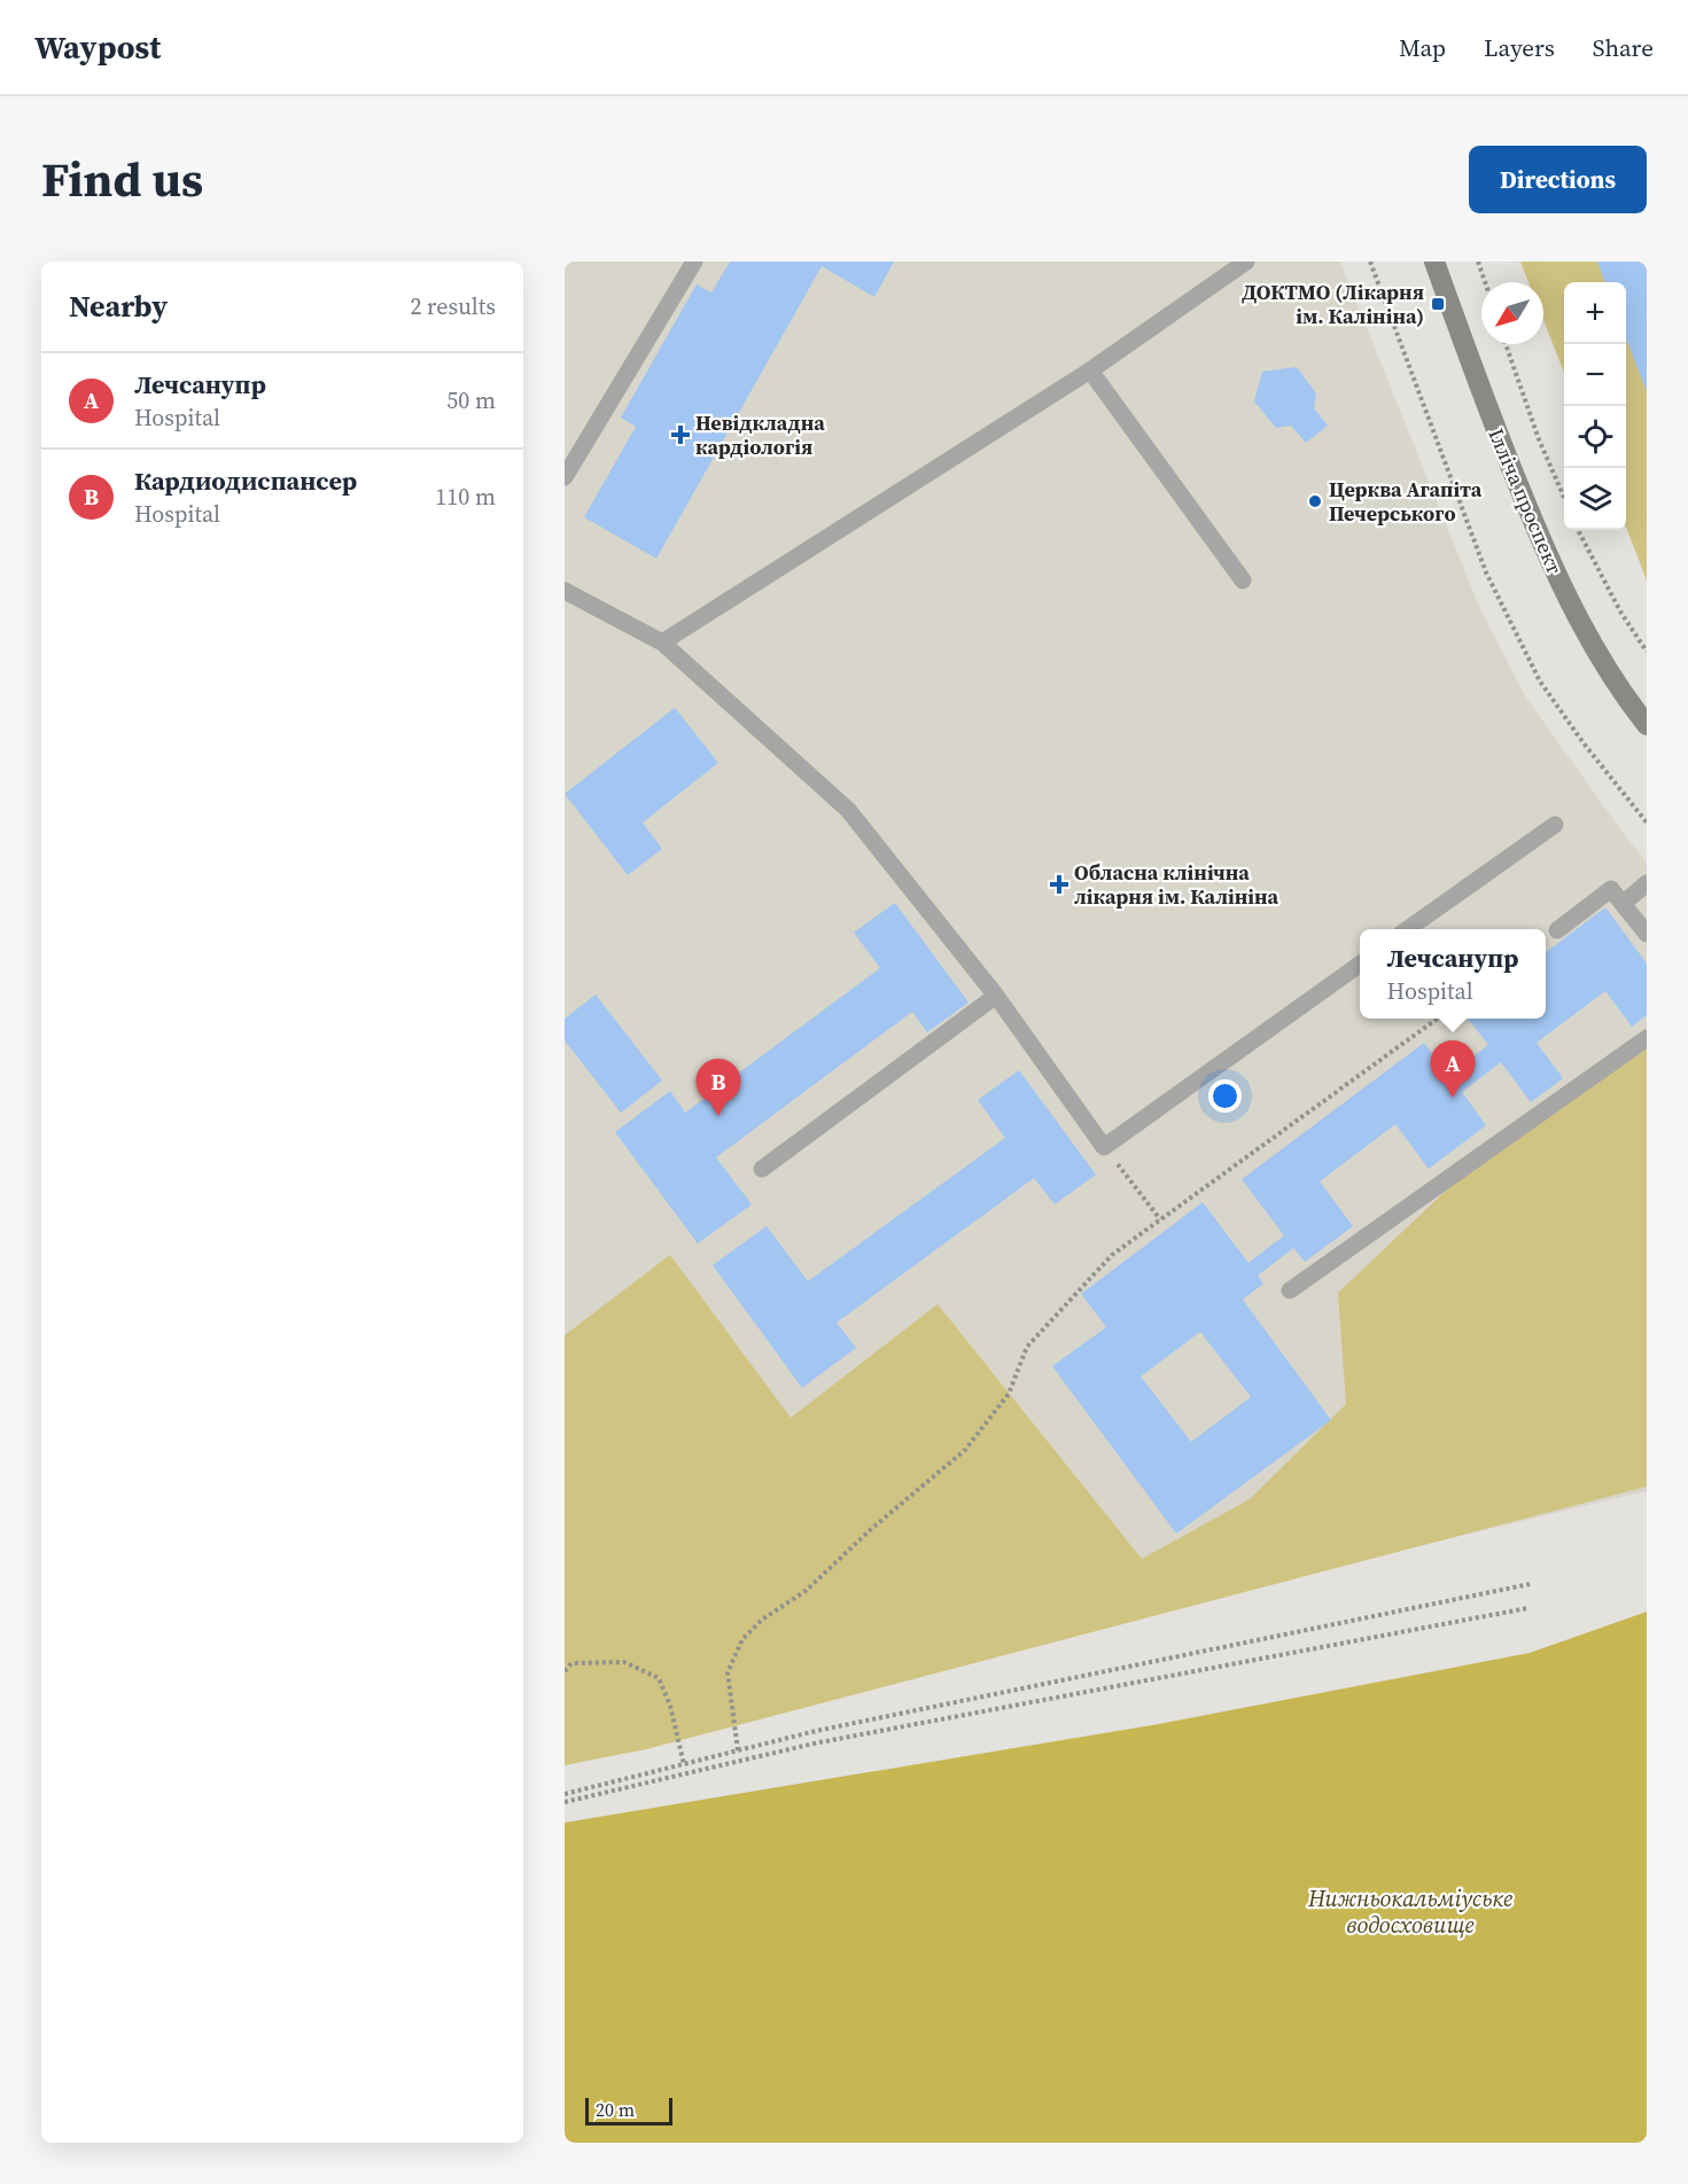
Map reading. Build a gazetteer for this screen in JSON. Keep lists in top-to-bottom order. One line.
{"streets":{"main road":["Ілліча проспект"]},"water":["Нижньокальміуське водосховище"],"places":{"transit":["ДОКТМО (Лікарня ім. Калініна)"],"health":["Невідкладна кардіологія","Обласна клінічна лікарня ім. Калініна"],"other":["Церква Агапіта Печерського"]},"scale_bar":"20 m","north":"bottom left","page":{"header":"Waypost","nav":["Map","Layers","Share"],"title":"Find us","buttons":"Directions","heading":["Nearby","2 results"],"map_buttons":["+","−"],"list":[{"mark":"A","name":"Лечсанупр","note":"Hospital","value":"50 m"},{"mark":"B","name":"Кардиодиспансер","note":"Hospital","value":"110 m"}],"popup":["Лечсанупр","Hospital"],"pins":["A","B"],"scale":"20 m"}}
